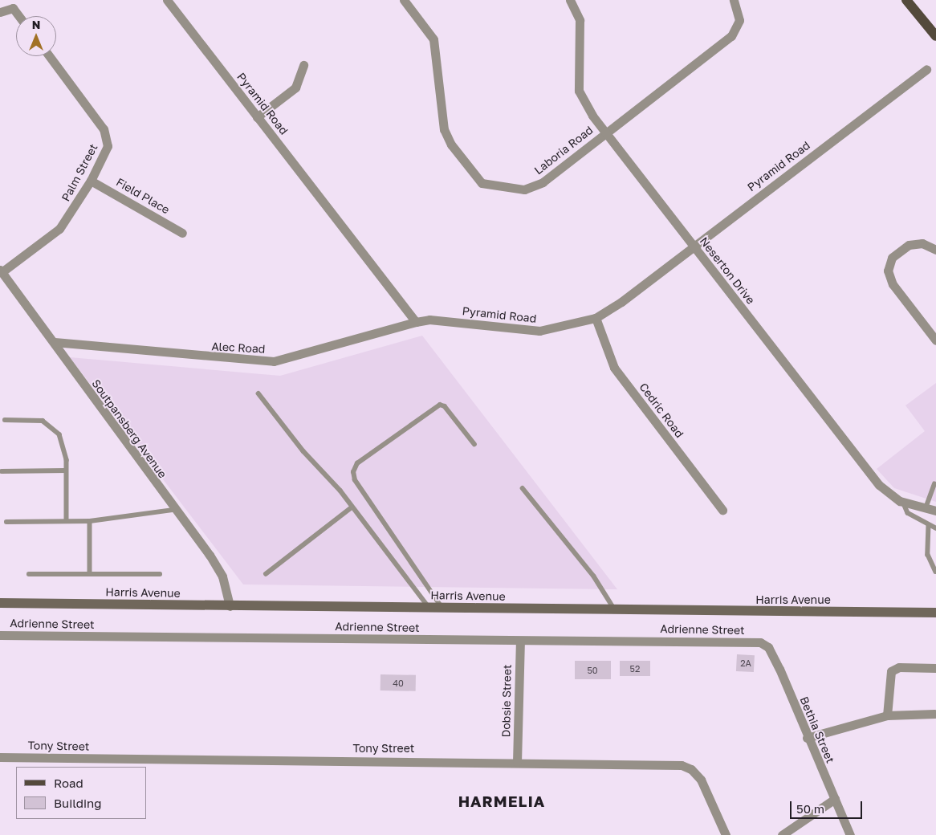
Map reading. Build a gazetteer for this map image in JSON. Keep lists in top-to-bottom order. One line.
{"streets":{"main road":["Harris Avenue"],"street":["Pyramid Road","Laboria Road","Palm Street","Field Place","Neserton Drive","Alec Road","Cedric Road","Soutpansberg Avenue","Adrienne Street","Dobsie Street","Bethia Street","Tony Street"]},"crossings":[["Pyramid Road","Neserton Drive"],["Pyramid Road","Alec Road"],["Pyramid Road","Cedric Road"],["Laboria Road","Neserton Drive"],["Palm Street","Field Place"],["Palm Street","Soutpansberg Avenue"],["Alec Road","Soutpansberg Avenue"],["Soutpansberg Avenue","Harris Avenue"],["Adrienne Street","Dobsie Street"],["Adrienne Street","Bethia Street"],["Dobsie Street","Tony Street"]],"districts":["HARMELIA"],"house_numbers":["2A","52","50","40"],"legend":["Road","Building"],"scale_bar":"50 m","north":"top"}
